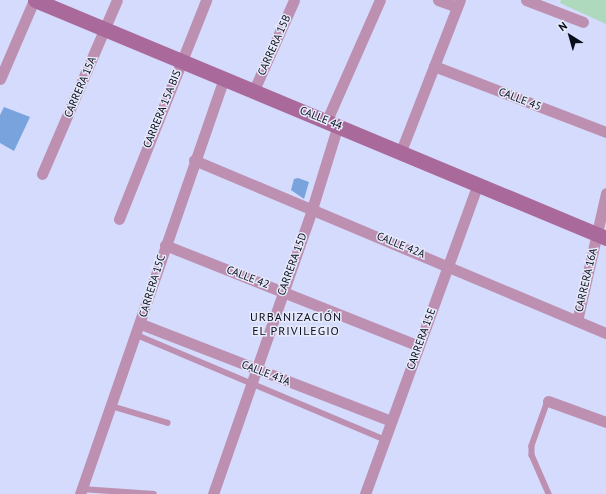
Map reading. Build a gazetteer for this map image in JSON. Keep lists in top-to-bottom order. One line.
{"streets":{"street":["CARRERA 15B","CARRERA 15A","CALLE 45","CARRERA 15A BIS","CALLE 44","CALLE 42A","CARRERA 15D","CALLE 42","CARRERA 16A","CARRERA 15C","CARRERA 15E","CALLE 41A"]},"crossings":[["CARRERA 15B","CALLE 44"],["CARRERA 15A","CALLE 44"],["CARRERA 15A BIS","CALLE 44"],["CALLE 44","CARRERA 15D"],["CALLE 44","CARRERA 16A"],["CALLE 44","CARRERA 15C"],["CALLE 44","CARRERA 15E"],["CALLE 42A","CARRERA 15D"],["CALLE 42A","CARRERA 16A"],["CALLE 42A","CARRERA 15C"],["CALLE 42A","CARRERA 15E"],["CARRERA 15D","CALLE 42"],["CARRERA 15D","CALLE 41A"],["CALLE 42","CARRERA 15C"],["CALLE 42","CARRERA 15E"],["CARRERA 15C","CALLE 41A"],["CARRERA 15E","CALLE 41A"]],"districts":["URBANIZACIÓN EL PRIVILEGIO"],"north":"top left"}
